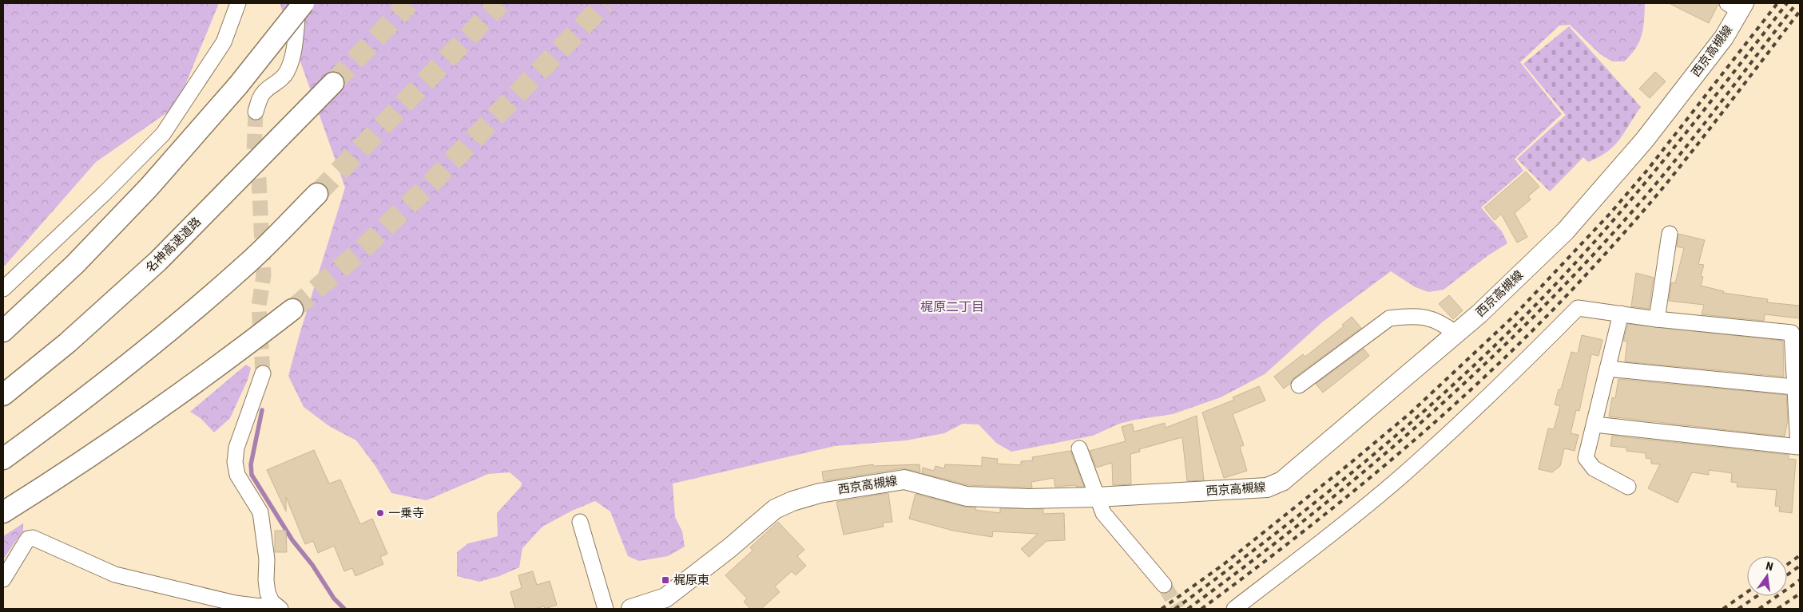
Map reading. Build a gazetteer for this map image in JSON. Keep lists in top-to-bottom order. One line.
{"streets":{"highway":["名神高速道路"],"main road":["西京高槻線"]},"districts":["梶原二丁目"],"places":{"other":["一乗寺"],"transit":["梶原東"]},"north":"top"}
